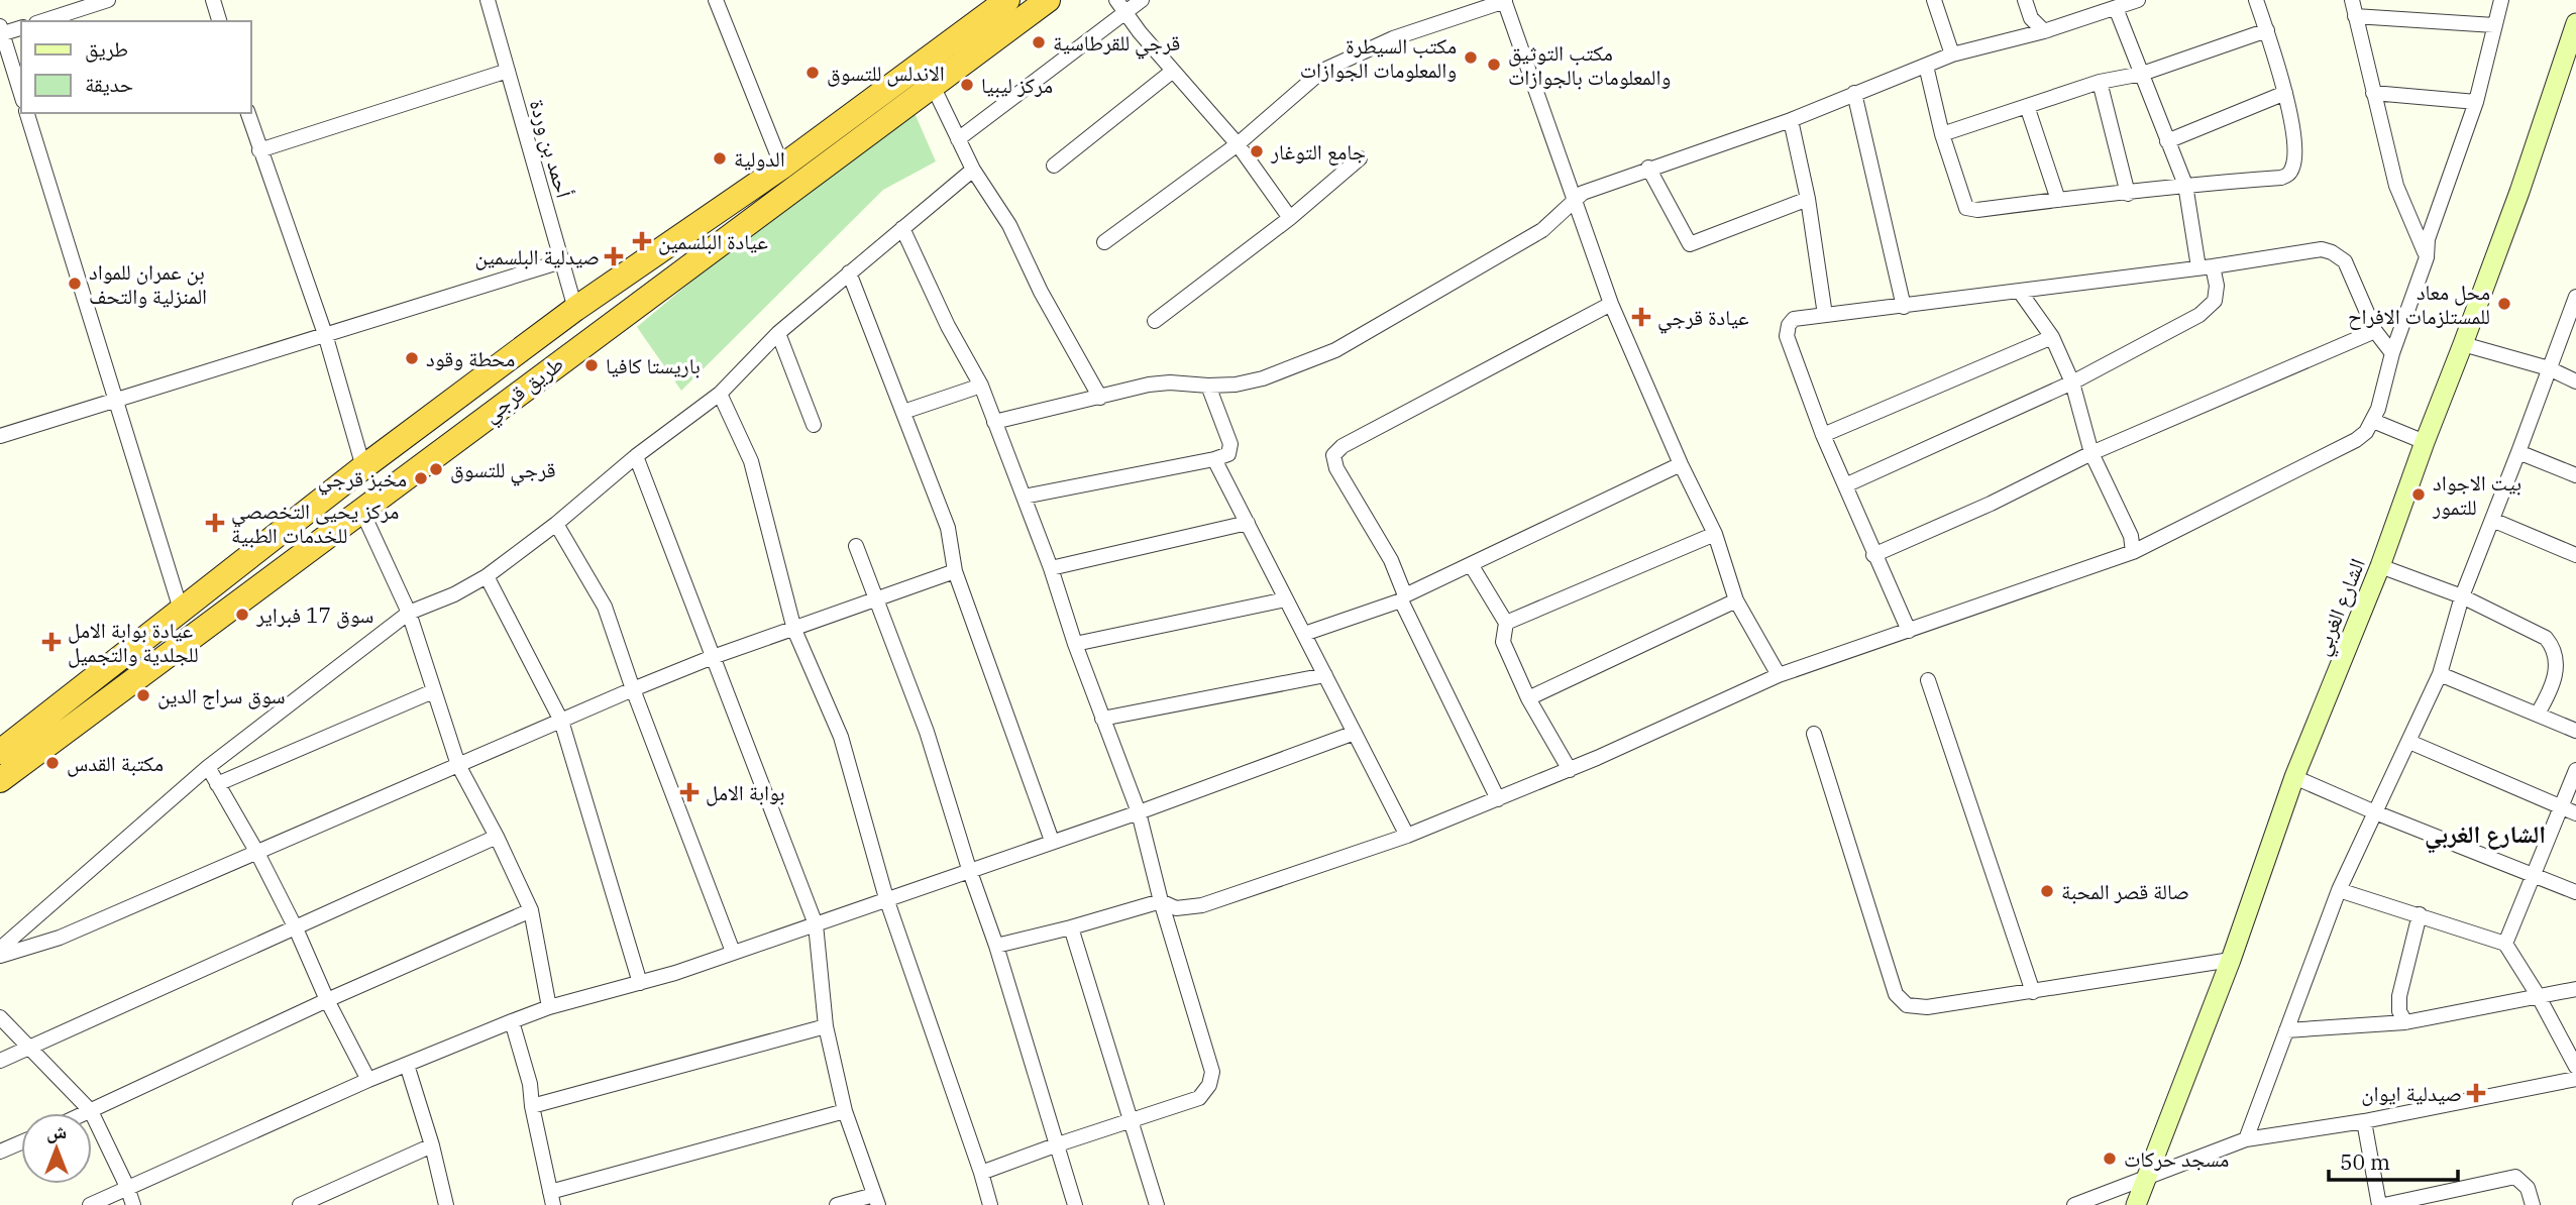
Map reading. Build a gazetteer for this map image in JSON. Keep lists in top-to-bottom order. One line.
{"streets":{"highway":["طريق قرجي"],"street":["أحمد بن وردة","الشارع الغربي"]},"crossings":[["أحمد بن وردة","طريق قرجي"]],"districts":["الشارع الغربي"],"places":{"other":["قرجي للقرطاسية","مكتب السيطرة والمعلومات الجوازات","مكتب التوثيق والمعلومات بالجوازات","الاندلس للتسوق","مركز ليبيا","جامع التوغار","الدولية","بن عمران للمواد المنزلية والتحف","محل معاد للمستلزمات الافراح","محطة وقود","باريستا كافيا","قرجي للتسوق","مخبز قرجي","بيت الاجواد للتمور","سوق 17 فبراير","سوق سراج الدين","مكتبة القدس","صالة قصر المحبة","مسجد حركات"],"health":["عيادة البلسمين","صيدلية البلسمين","عيادة قرجي","مركز يحيى التخصصي للخدمات الطبية","عيادة بوابة الامل للجلدية والتجميل","بوابة الامل","صيدلية ايوان"]},"legend":["طريق","حديقة"],"scale_bar":"50 m","north":"top"}
